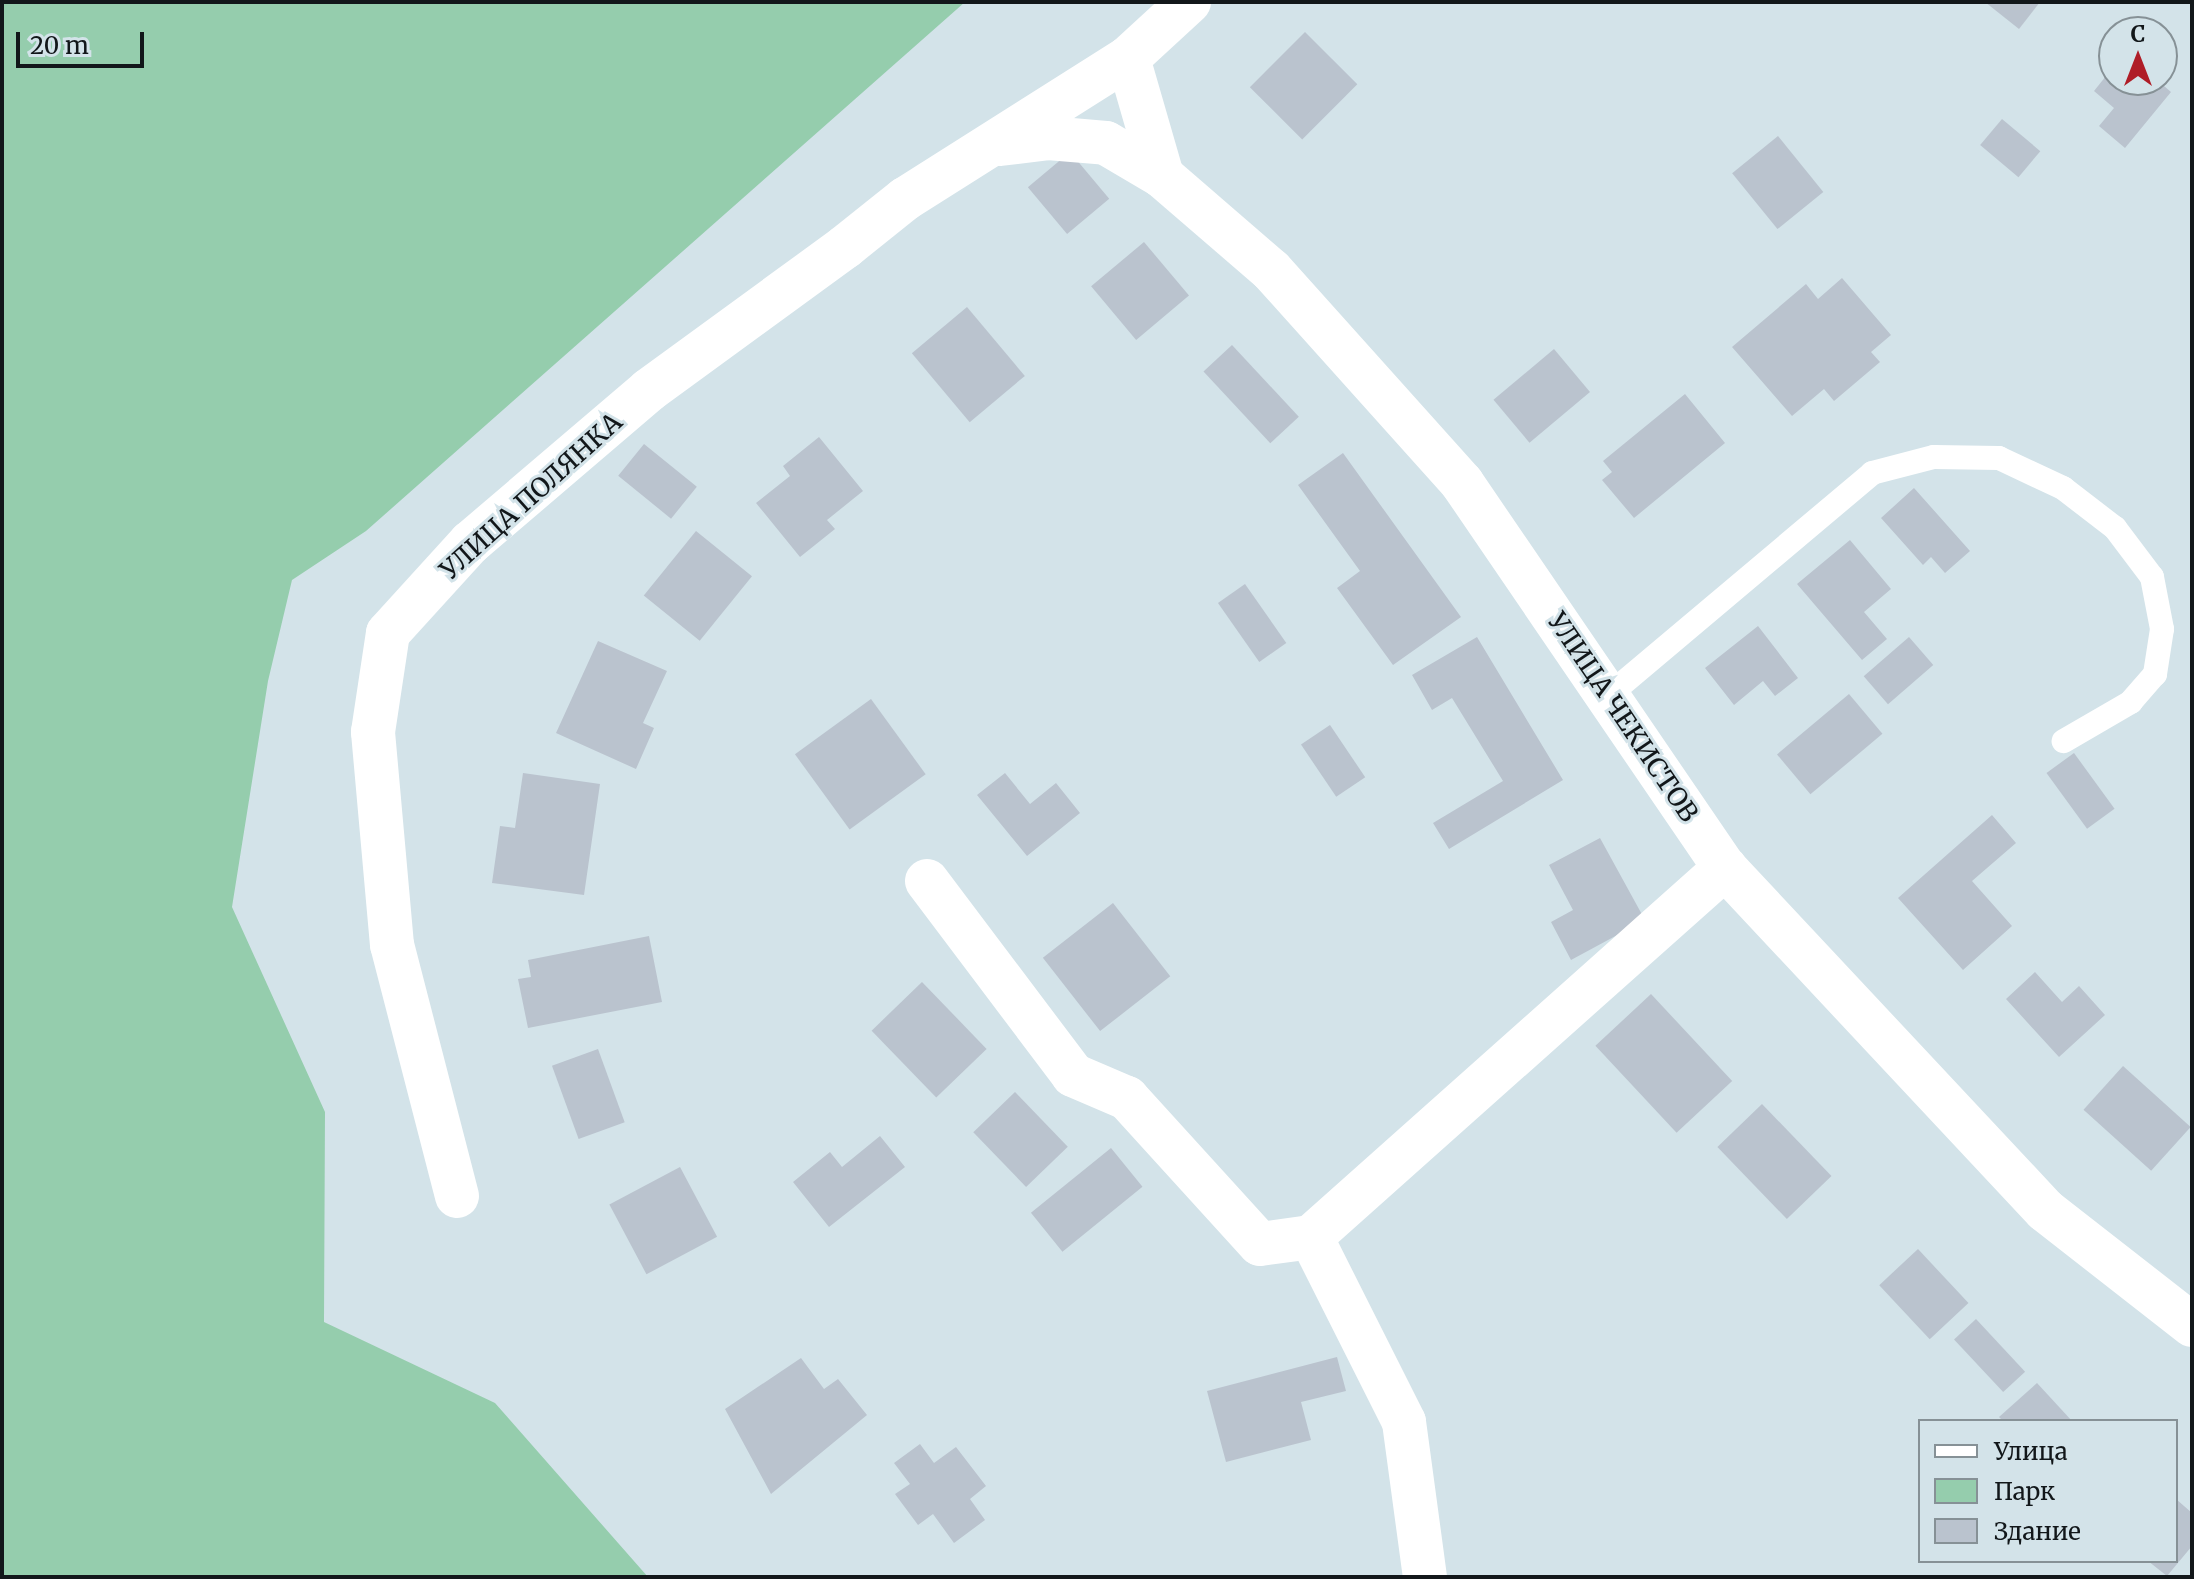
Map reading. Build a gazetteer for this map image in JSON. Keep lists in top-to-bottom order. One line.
{"streets":{"street":["УЛИЦА ПОЛЯНКА","УЛИЦА ЧЕКИСТОВ"]},"crossings":[["УЛИЦА ПОЛЯНКА","УЛИЦА ЧЕКИСТОВ"]],"legend":["Улица","Парк","Здание"],"scale_bar":"20 m","north":"top"}
